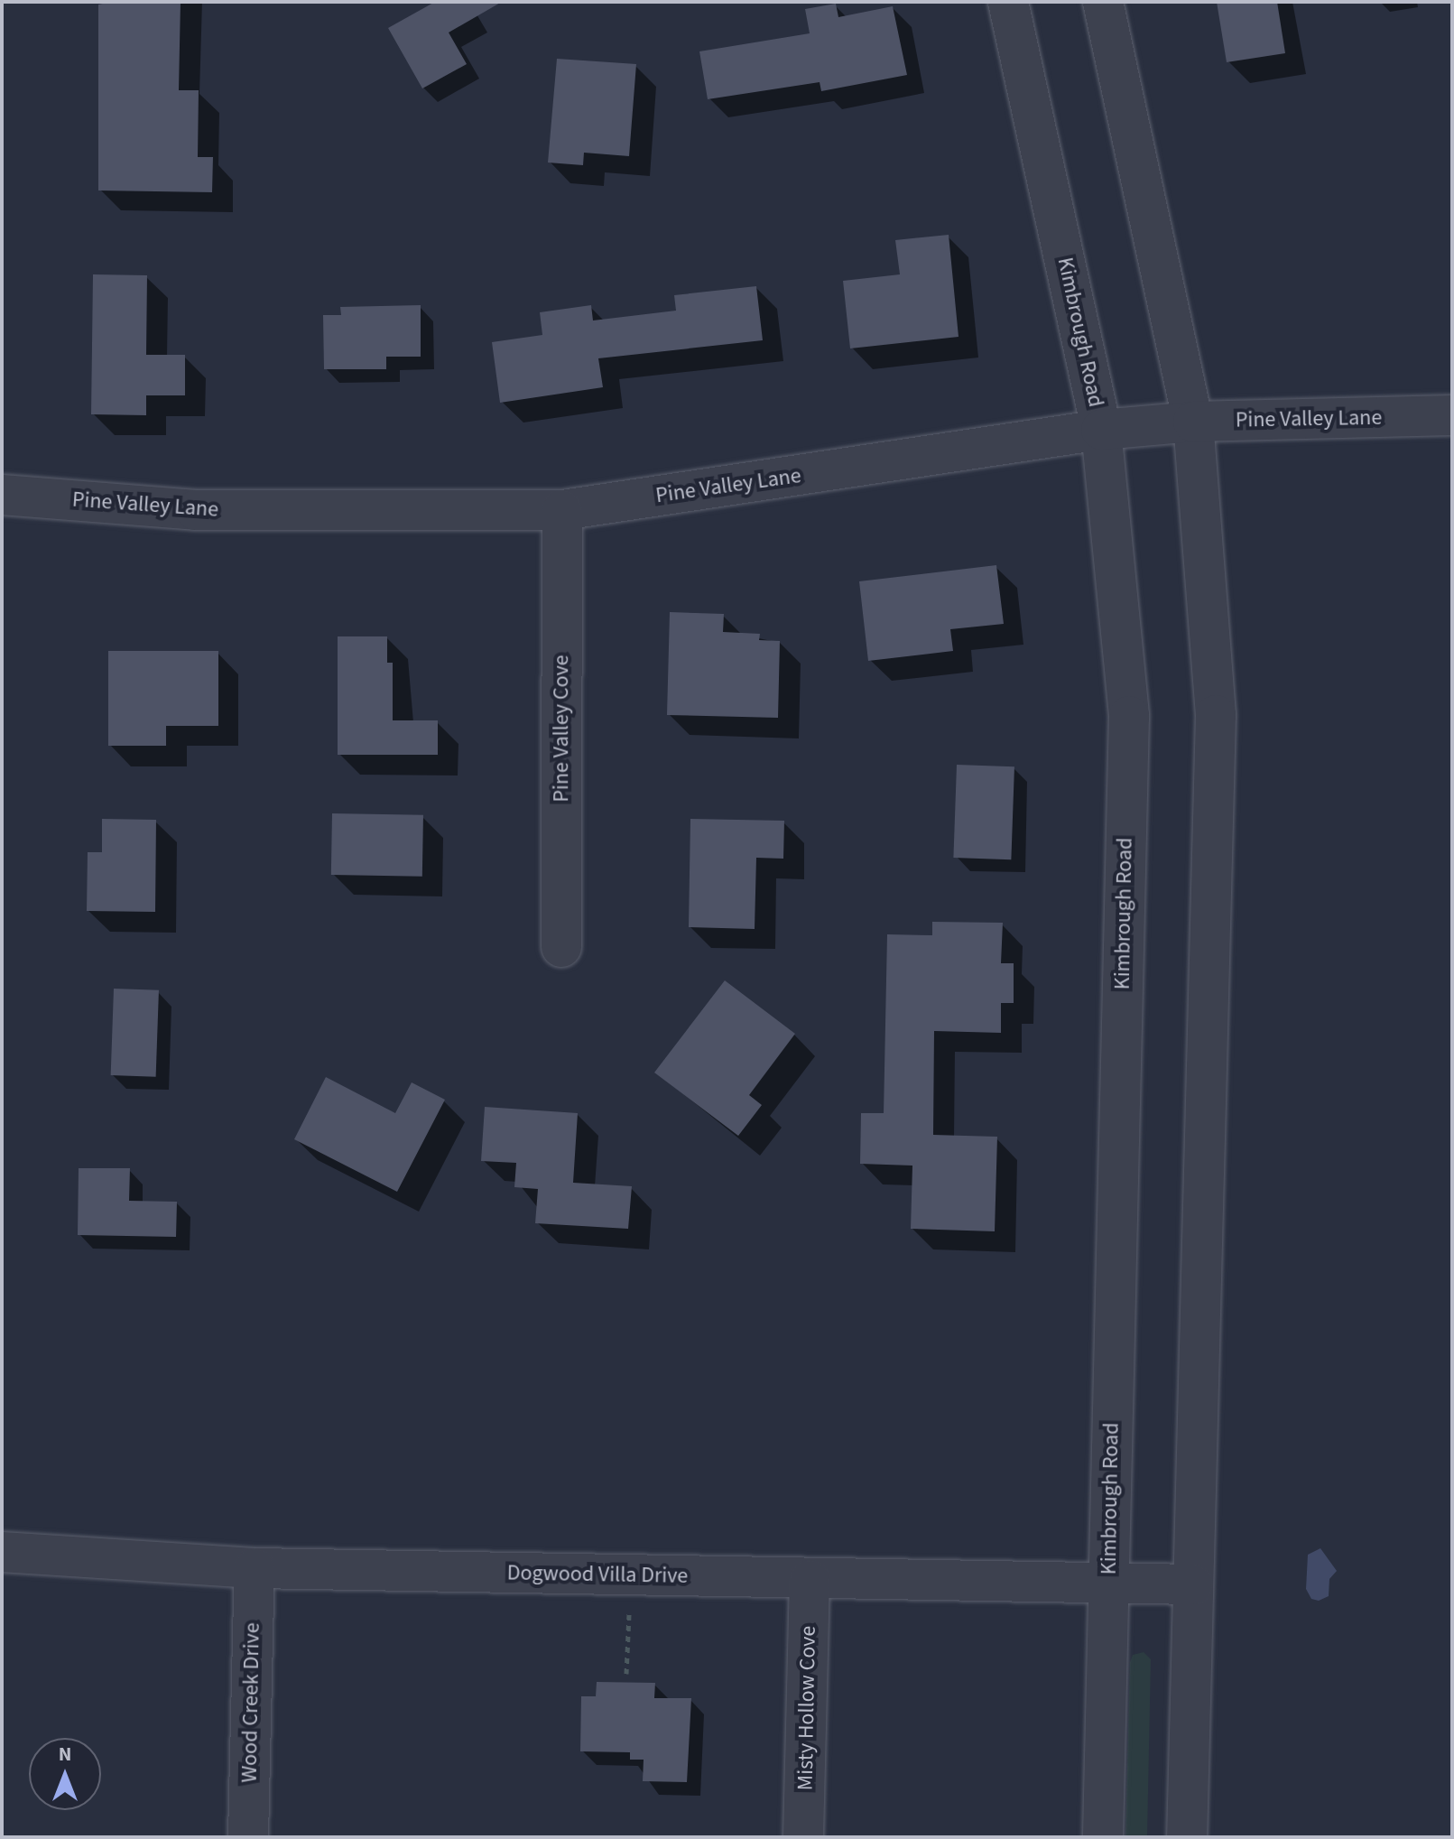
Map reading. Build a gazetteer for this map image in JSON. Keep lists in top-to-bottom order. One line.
{"streets":{"street":["Kimbrough Road","Pine Valley Lane","Pine Valley Cove","Dogwood Villa Drive","Wood Creek Drive","Misty Hollow Cove"]},"crossings":[["Kimbrough Road","Pine Valley Lane"],["Kimbrough Road","Dogwood Villa Drive"],["Pine Valley Lane","Pine Valley Cove"],["Dogwood Villa Drive","Wood Creek Drive"],["Dogwood Villa Drive","Misty Hollow Cove"]],"north":"top"}
